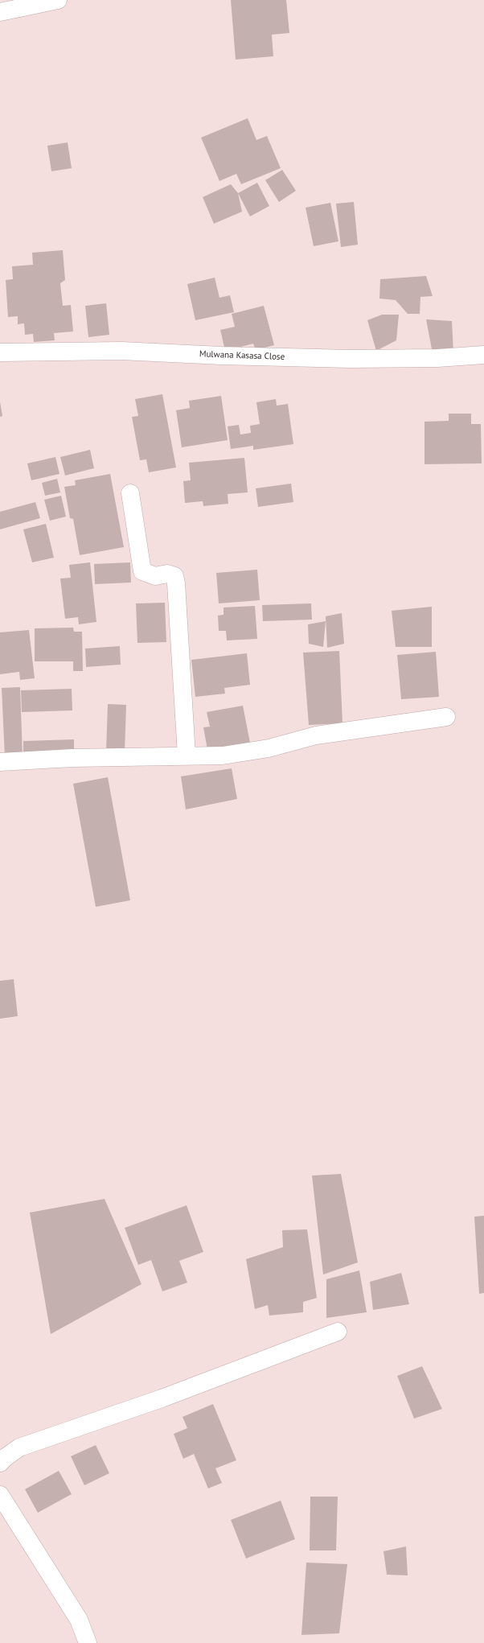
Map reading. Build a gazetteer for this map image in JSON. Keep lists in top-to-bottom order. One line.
{"streets":{"street":["Mulwana Kasasa Close"]}}
